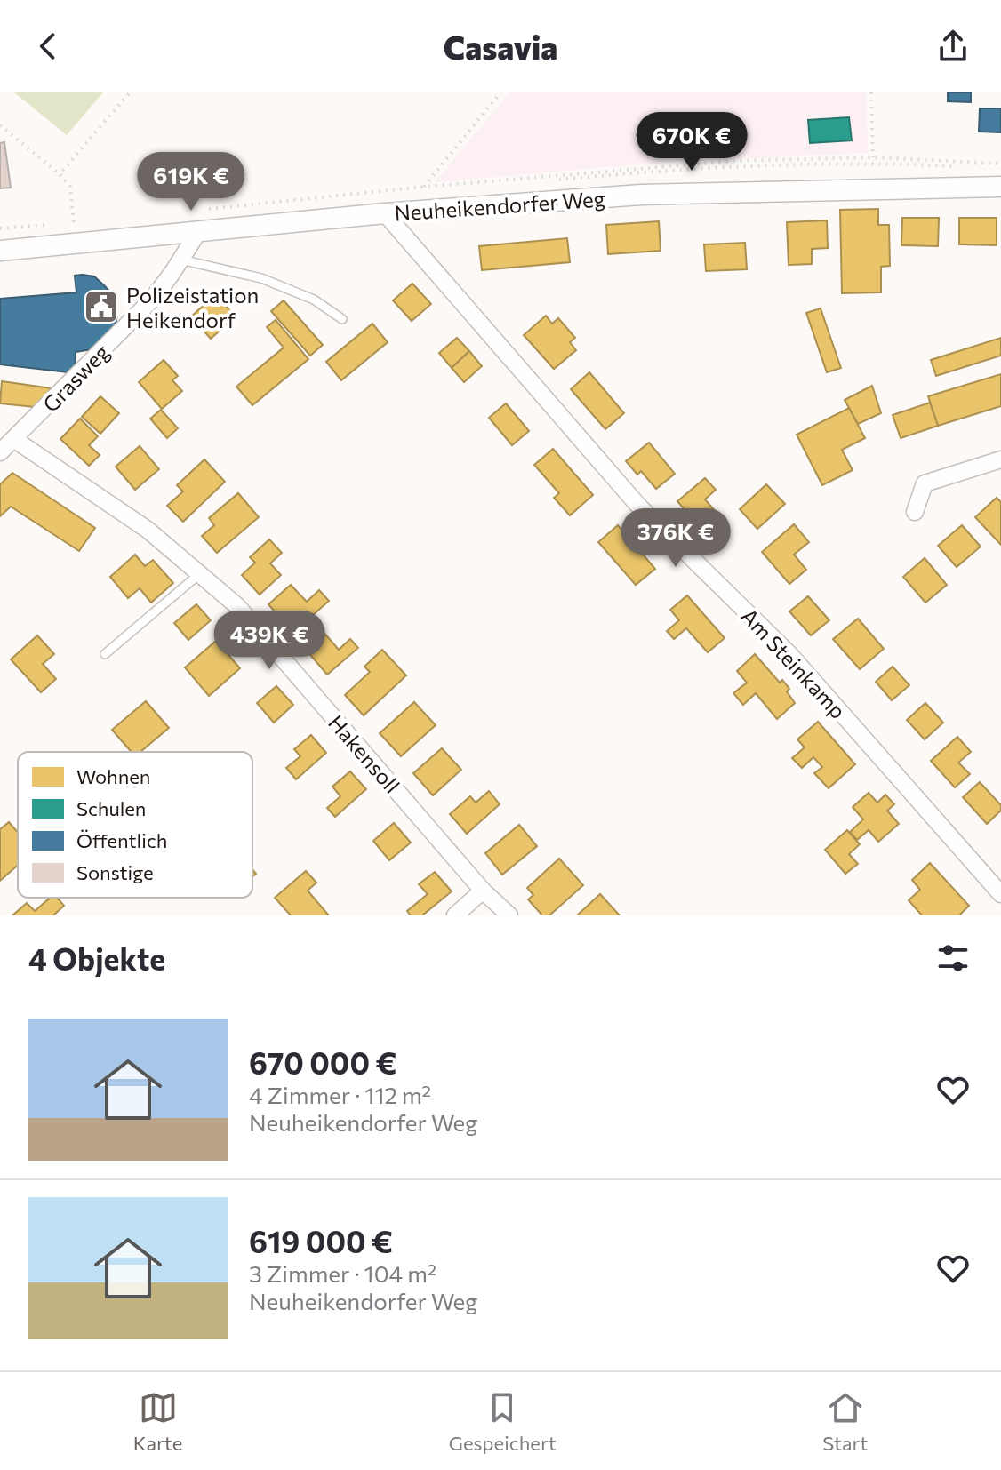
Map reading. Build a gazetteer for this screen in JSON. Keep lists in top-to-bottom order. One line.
{"streets":{"street":["Neuheikendorfer Weg","Grasweg","Am Steinkamp","Hakensoll"]},"crossings":[["Neuheikendorfer Weg","Grasweg"],["Neuheikendorfer Weg","Am Steinkamp"],["Grasweg","Hakensoll"]],"places":{"public building":["Polizeistation Heikendorf"]},"legend":["Wohnen","Schulen","Öffentlich","Sonstige"],"page":{"header":"Casavia","price":["670K €","619K €","376K €","439K €"],"heading":"4 Objekte","list":[{"name":"670 000 €","note":"4 Zimmer · 112 m² · Neuheikendorfer Weg"},{"name":"619 000 €","note":"3 Zimmer · 104 m² · Neuheikendorfer Weg"}],"tabs":["Karte","Gespeichert","Start"]}}
